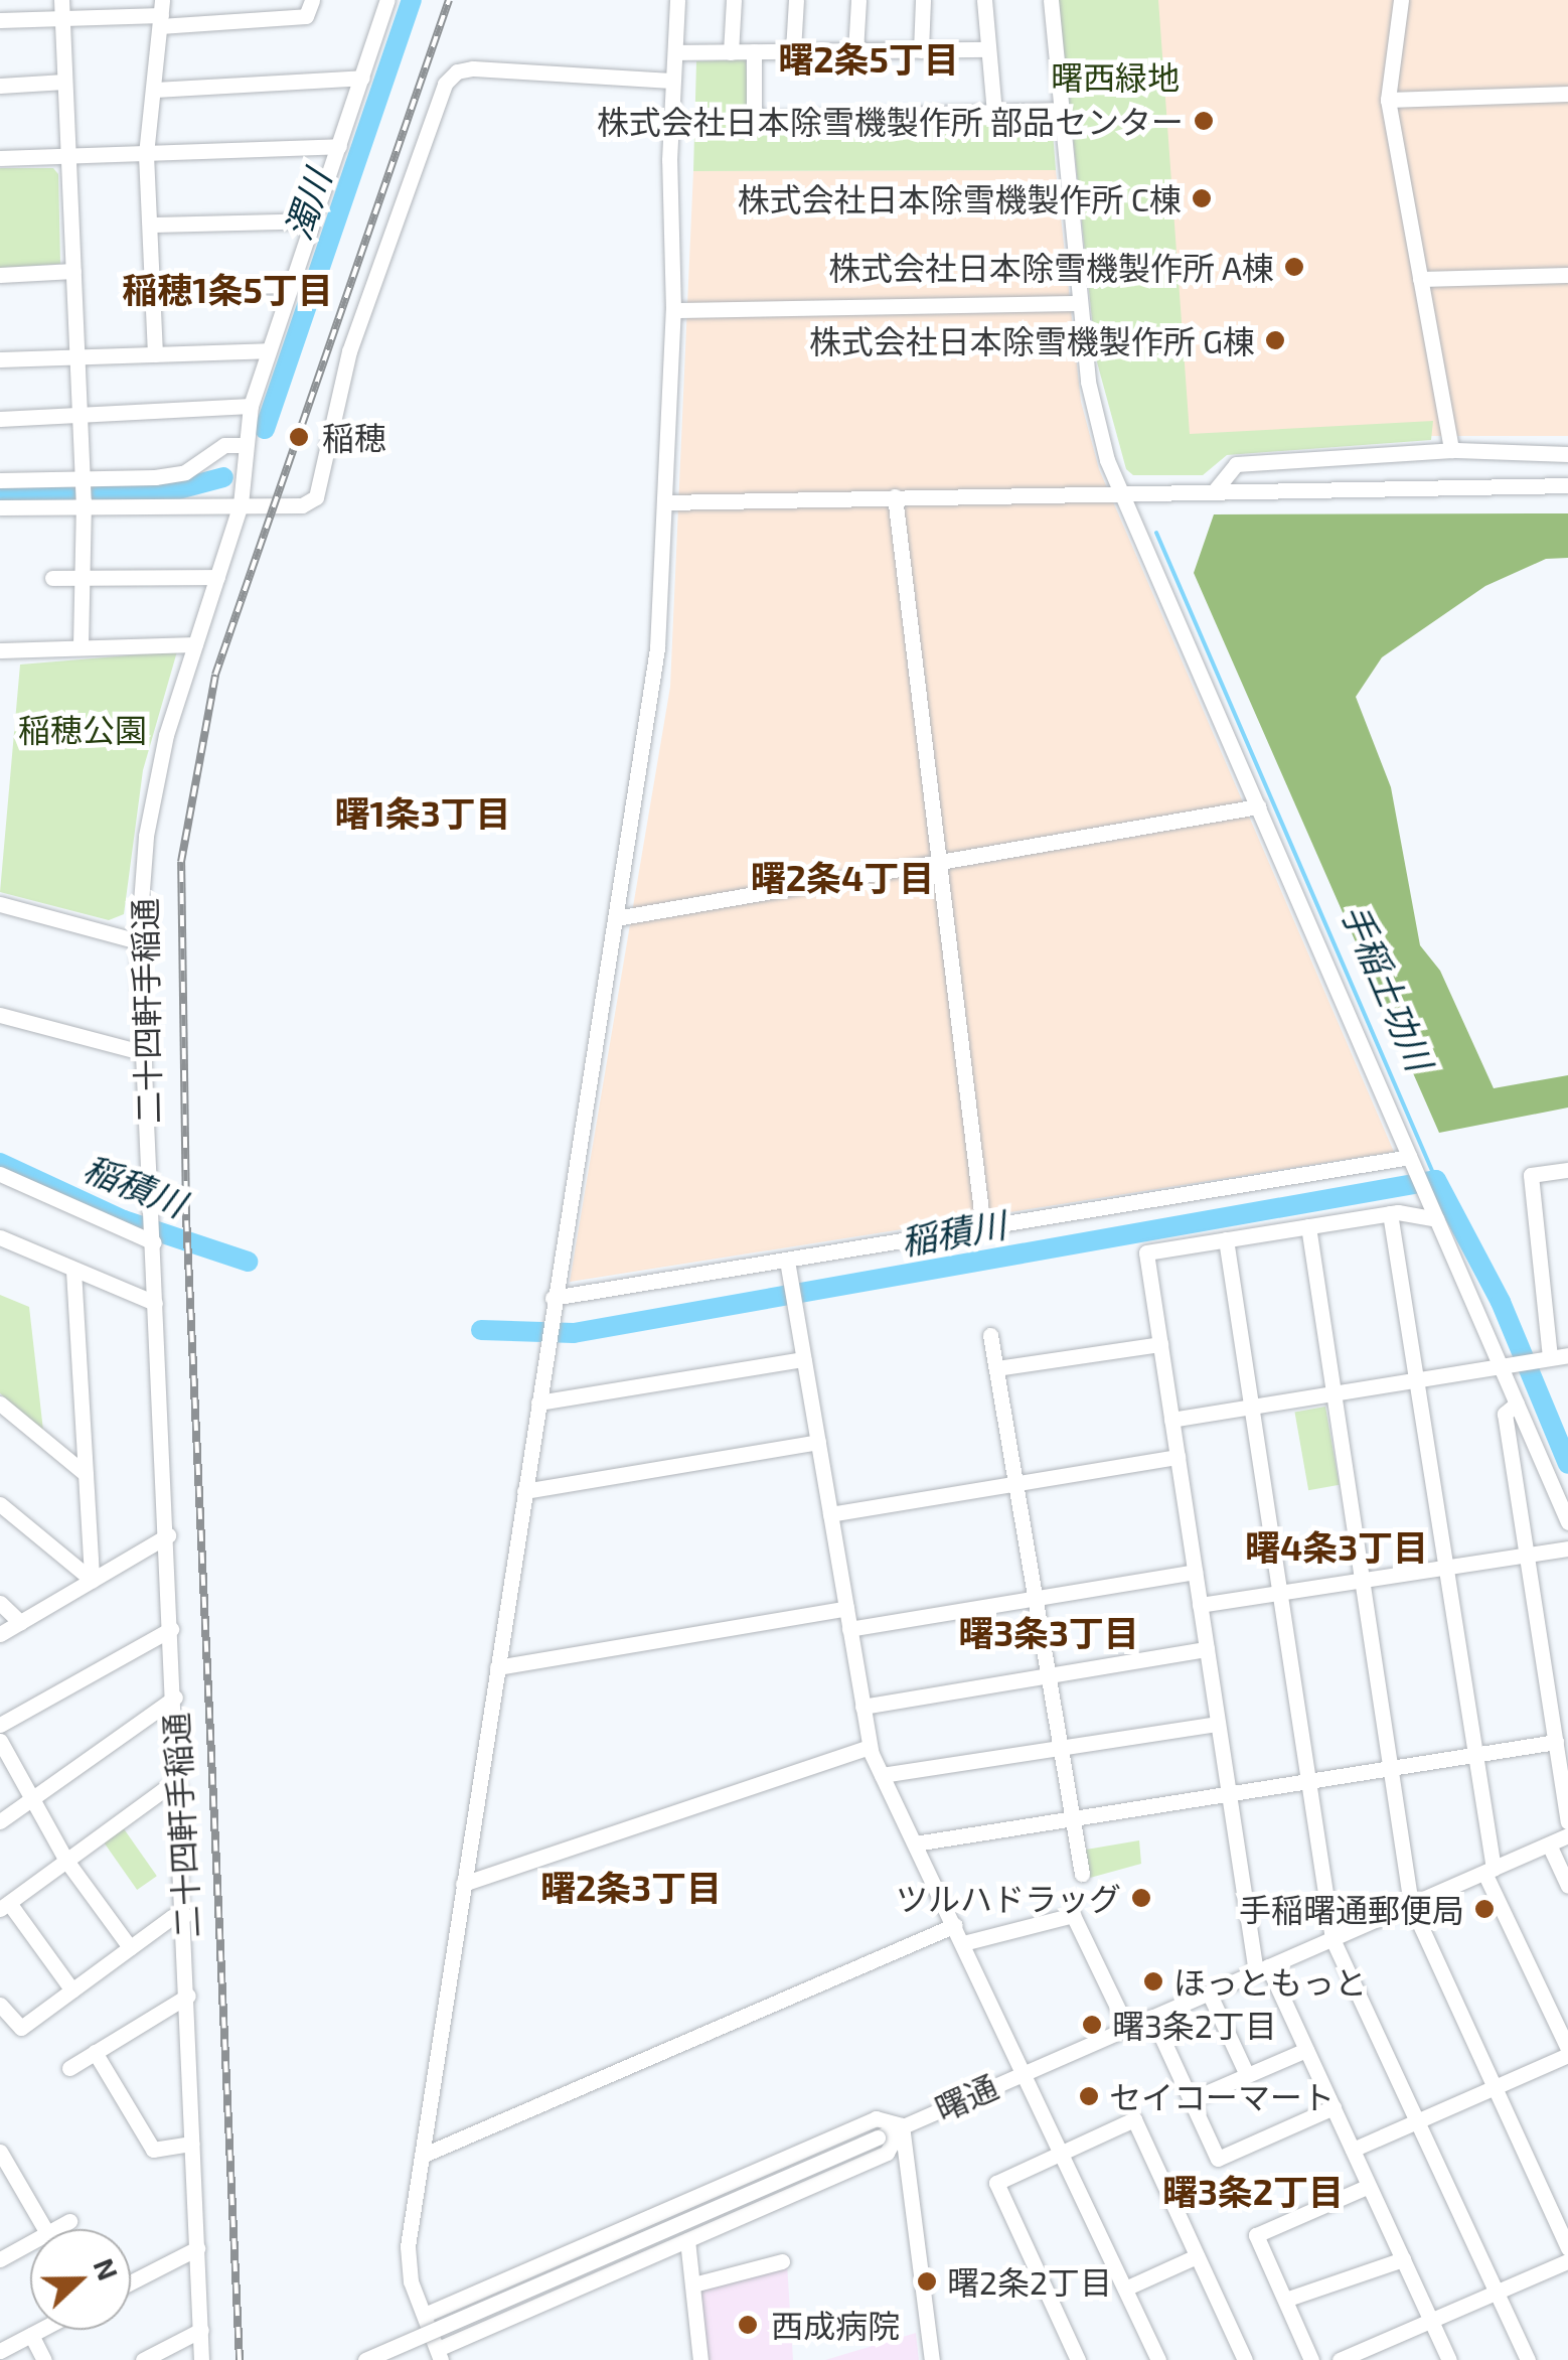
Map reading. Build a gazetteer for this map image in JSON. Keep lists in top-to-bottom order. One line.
{"streets":{"street":["二十四軒手稲通","曙通"]},"districts":["曙2条5丁目","稲穂1条5丁目","曙1条3丁目","曙2条4丁目","曙4条3丁目","曙3条3丁目","曙2条3丁目","曙3条2丁目"],"water":["濁川","手稲土功川","稲積川"],"parks":["曙西緑地","稲穂公園"],"places":["株式会社日本除雪機製作所 部品センター","株式会社日本除雪機製作所 C棟","株式会社日本除雪機製作所 A棟","株式会社日本除雪機製作所 G棟","稲穂","ツルハドラッグ","手稲曙通郵便局","ほっともっと","曙3条2丁目","セイコーマート","曙2条2丁目","西成病院"],"north":"right"}
